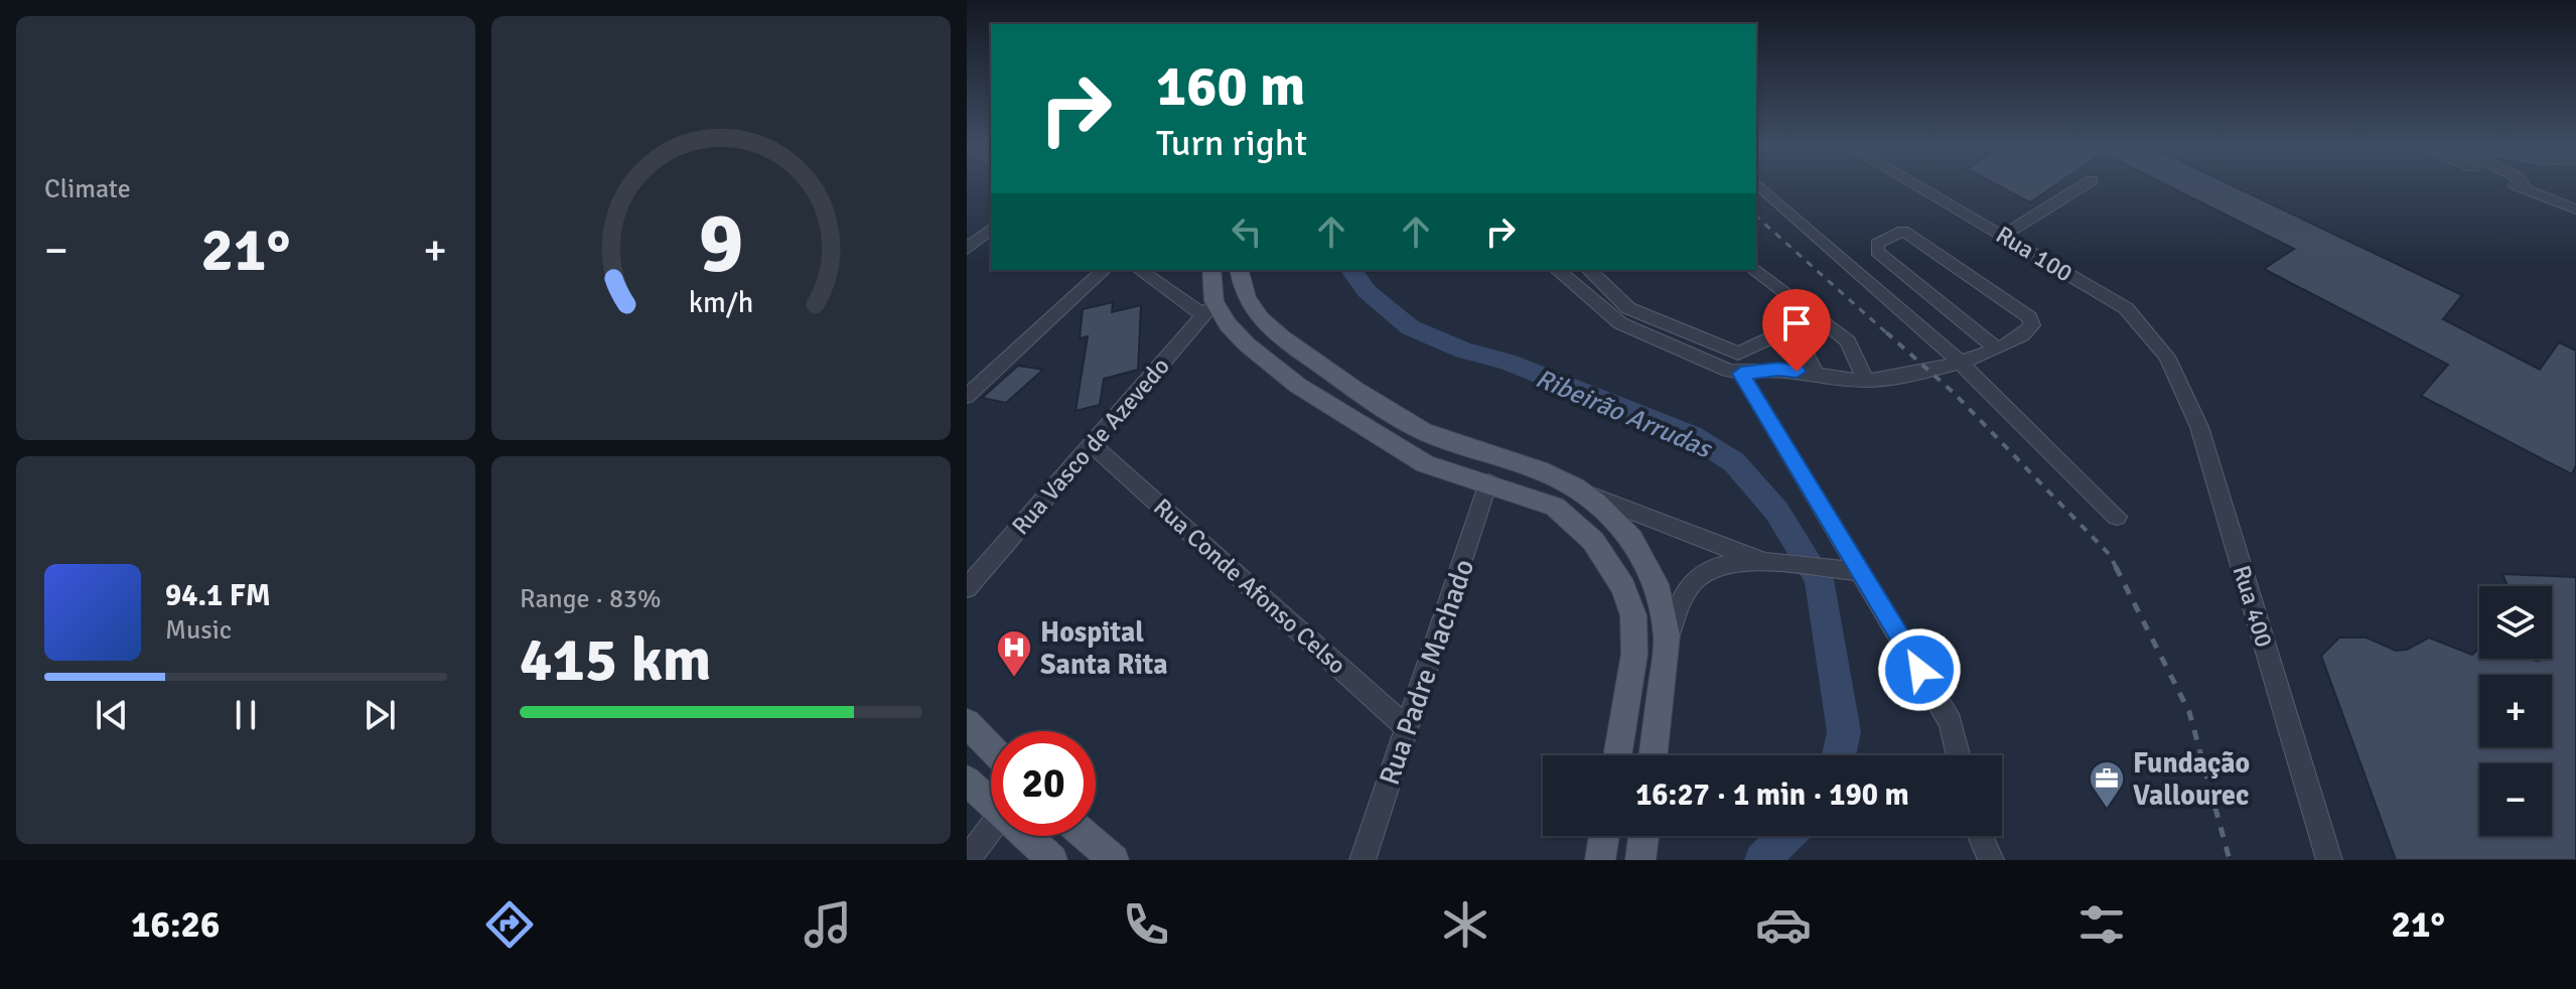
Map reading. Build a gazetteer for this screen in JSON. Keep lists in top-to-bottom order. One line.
{"streets":{"street":["Rua 100","Rua Vasco de Azevedo","Rua Conde Afonso Celso","Rua 400","Rua Padre Machado"]},"crossings":[["Rua 100","Rua 400"],["Rua Vasco de Azevedo","Rua Conde Afonso Celso"],["Rua Conde Afonso Celso","Rua Padre Machado"]],"water":["Ribeirão Arrudas"],"places":{"hospital":["Hospital Santa Rita"],"office":["Fundação Vallourec"]},"page":{"tile":["Climate",["Range · 83%","415 km"]],"turn":["160 m","Turn right"],"heat":["−","21°","+"],"song":["94.1 FM","Music"],"map_buttons":["+","−"],"limit":"20","trip":"16:27 · 1 min · 190 m","tabs":["16:26","21°"],"gauge":["9","km/h"]}}
